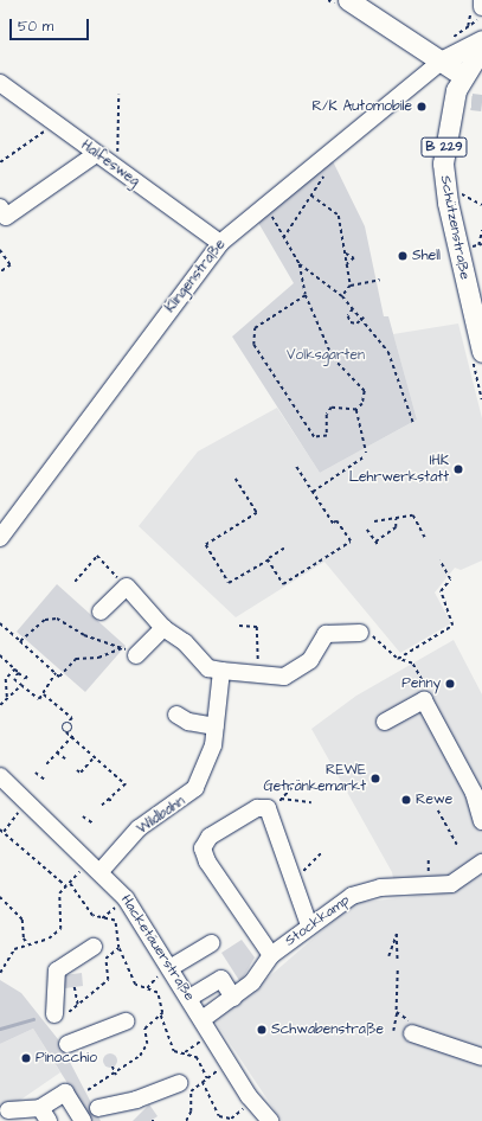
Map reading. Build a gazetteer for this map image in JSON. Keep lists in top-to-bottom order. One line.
{"streets":{"main road":["B 229","Schützenstraße"],"street":["Halfesweg","Klingenstraße","Wildbahn","Stockkamp","Hacketäuerstraße"]},"crossings":[["Halfesweg","Klingenstraße"],["Wildbahn","Hacketäuerstraße"],["Stockkamp","Hacketäuerstraße"]],"parks":["Volksgarten"],"places":["R/K Automobile","Shell","IHK Lehrwerkstatt","Penny","REWE Getränkemarkt","Rewe","Schwabenstraße","Pinocchio"],"scale_bar":"50 m"}
